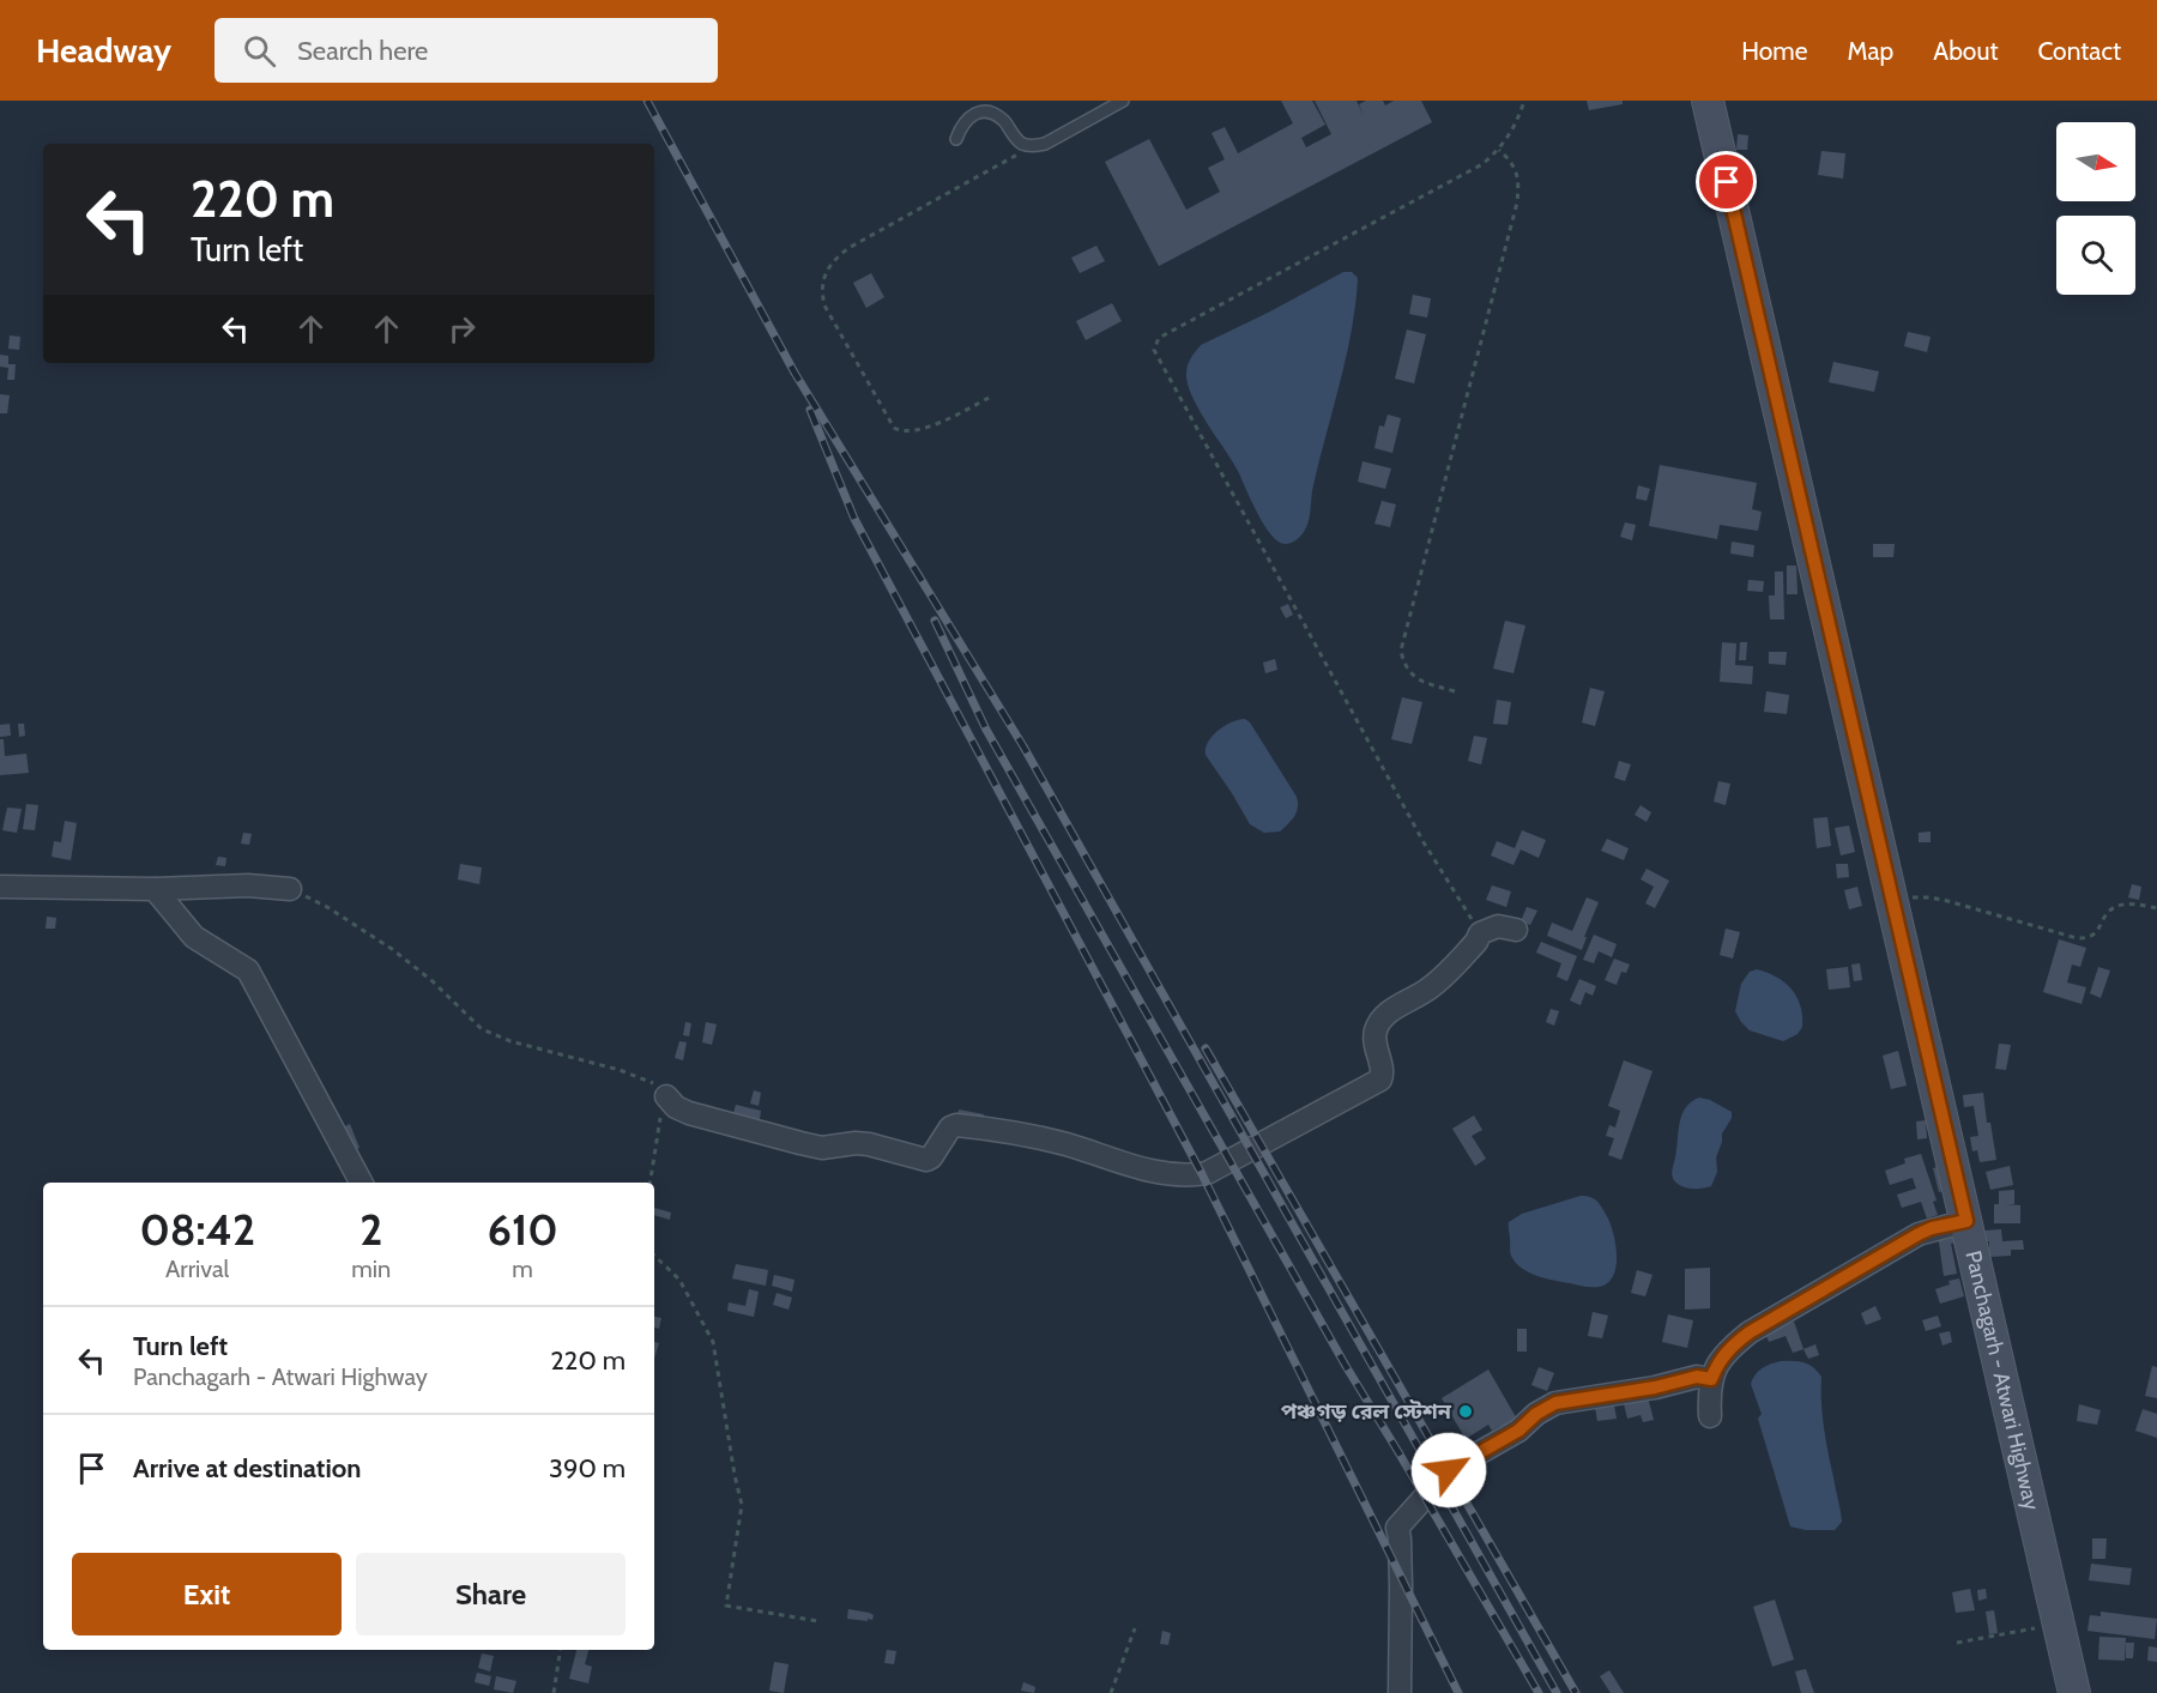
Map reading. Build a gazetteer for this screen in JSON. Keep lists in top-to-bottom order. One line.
{"streets":{"main road":["Panchagarh - Atwari Highway"]},"places":["পঞ্চগড় রেল স্টেশন"],"north":"right","page":{"header":"Headway","search":"Search here","nav":["Home","Map","About","Contact"],"turn":["220 m","Turn left"],"eta":["08:42","Arrival","2","min","610","m"],"list":[{"name":"Turn left","note":"Panchagarh - Atwari Highway","value":"220 m"},{"name":"Arrive at destination","value":"390 m"}],"buttons":["Exit","Share"]}}
